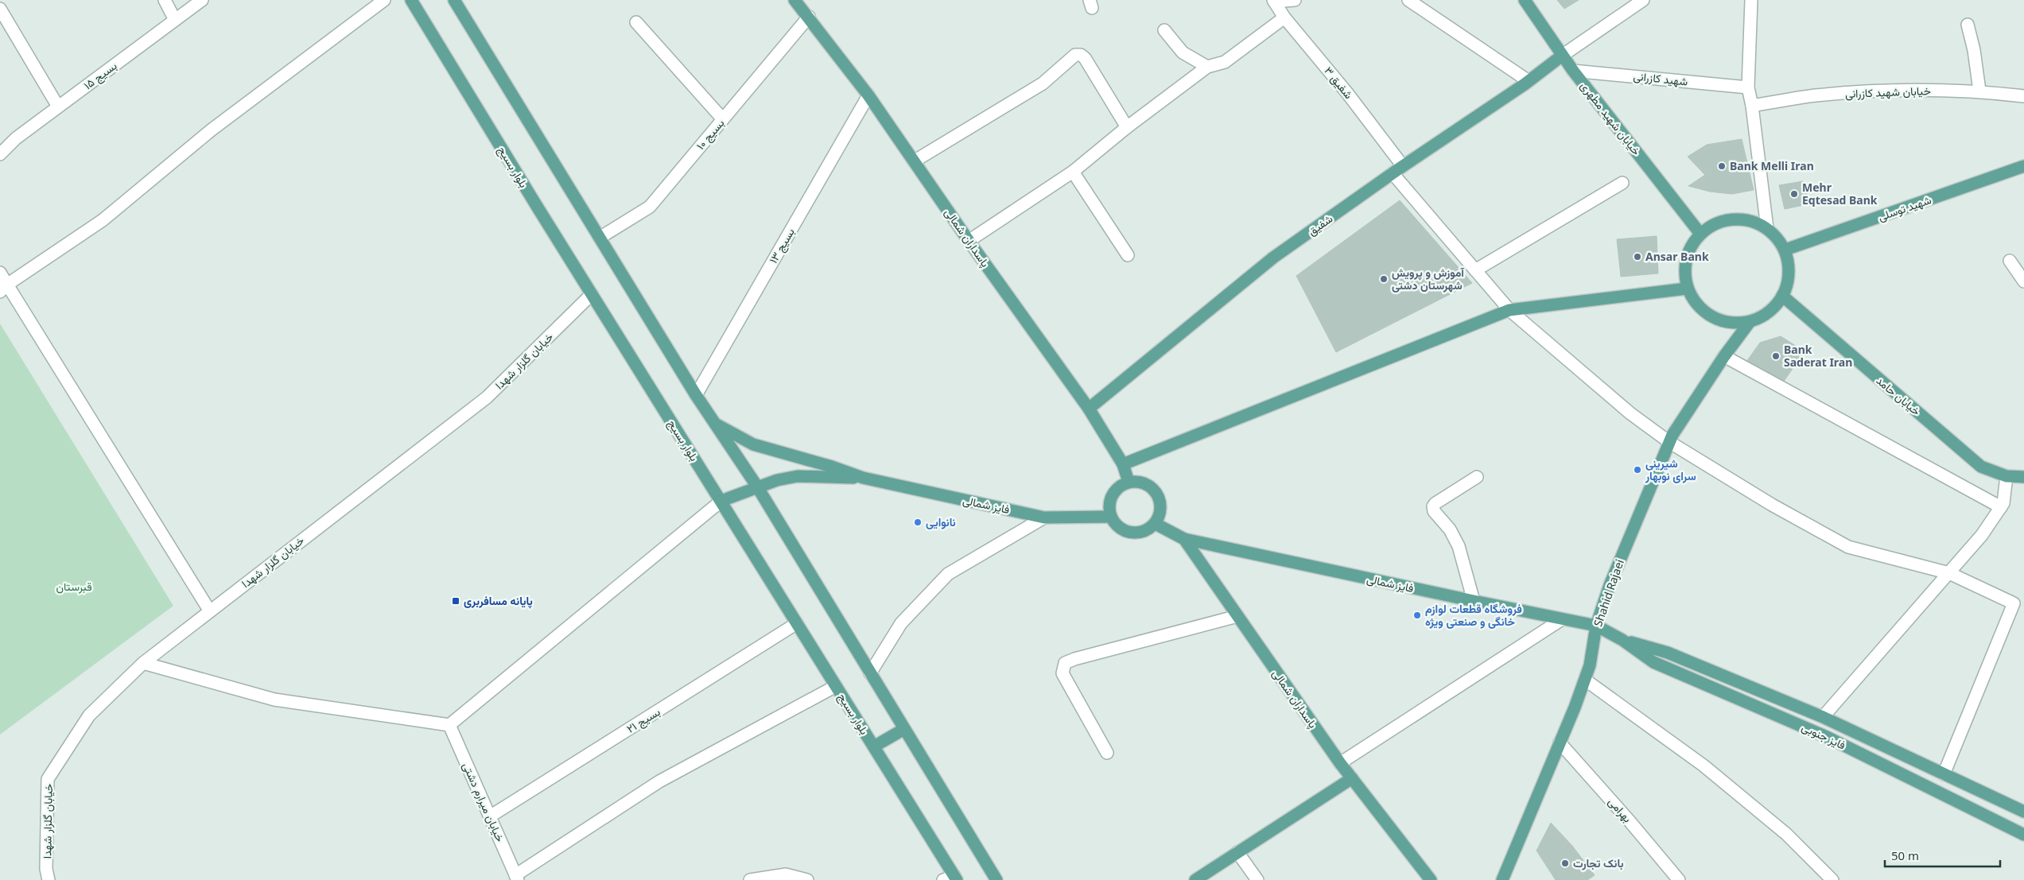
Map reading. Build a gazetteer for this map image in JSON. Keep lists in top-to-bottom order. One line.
{"streets":{"main road":["خیابان شهید مطهری","بلوار بسیج","شهید توسلی","شفیق","پاسداران شمالی","خیابان حامد","فایز شمالی","Shahid Rajaei","فایز جنوبی"],"street":["بسیج ۱۵","شهید کازرانی","شفیق ۳","خیابان شهید کازرانی","بسیج ۱۰","بسیج ۱۳","خیابان گلزار شهدا","بسیج ۲۱","خیابان میرارم دشتی","بهرامی"]},"crossings":[["شهید کازرانی","خیابان شهید مطهری"],["شفیق ۳","شفیق"],["خیابان شهید مطهری","شهید توسلی"],["خیابان شهید مطهری","شفیق"],["خیابان شهید مطهری","خیابان حامد"],["خیابان شهید مطهری","Shahid Rajaei"],["بسیج ۱۰","پاسداران شمالی"],["بلوار بسیج","خیابان گلزار شهدا"],["بلوار بسیج","فایز شمالی"],["بلوار بسیج","بسیج ۲۱"],["شهید توسلی","خیابان حامد"],["شهید توسلی","Shahid Rajaei"],["شفیق","پاسداران شمالی"],["پاسداران شمالی","بسیج ۱۳"],["پاسداران شمالی","فایز شمالی"],["خیابان حامد","Shahid Rajaei"],["فایز شمالی","Shahid Rajaei"],["فایز شمالی","فایز جنوبی"],["Shahid Rajaei","فایز جنوبی"],["Shahid Rajaei","بهرامی"],["بسیج ۲۱","خیابان میرارم دشتی"]],"parks":["قبرستان"],"places":{"other":["Bank Melli Iran","Mehr Eqtesad Bank","Ansar Bank","آموزش و پرویش شهرستان دشتی","Bank Saderat Iran","شیرینی سرای نوبهار","نانوایی","فروشگاه قطعات لوازم خانگی و صنعتی ویژه","بانک تجارت"],"transit":["پایانه مسافربری"]},"scale_bar":"50 m"}
